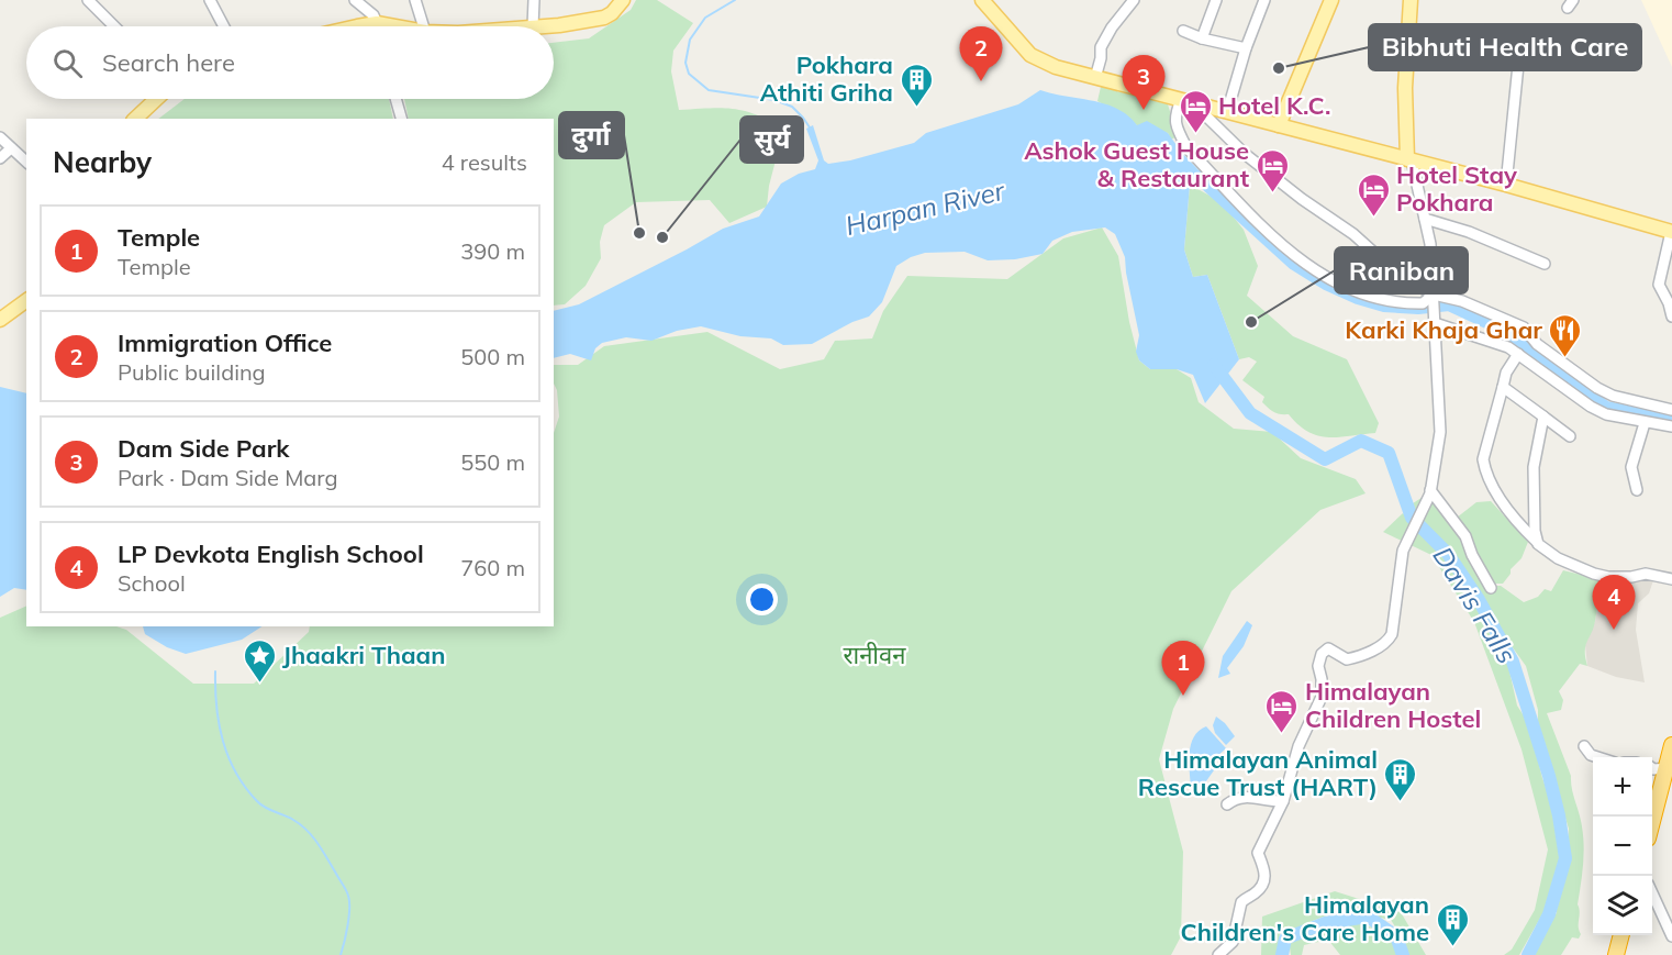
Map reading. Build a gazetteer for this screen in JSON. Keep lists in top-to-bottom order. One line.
{"water":["Harpan River","Davis Falls"],"parks":["रानीवन"],"places":{"other":["Bibhuti Health Care","दुर्गा","सुर्य","Raniban"],"building":["Pokhara Athiti Griha","Himalayan Animal Rescue Trust (HART)","Himalayan Children's Care Home"],"hotel":["Hotel K.C.","Ashok Guest House & Restaurant","Hotel Stay Pokhara","Himalayan Children Hostel"],"restaurant":["Karki Khaja Ghar"],"place":["Jhaakri Thaan"]},"page":{"pins":["2","3","4","1"],"search":"Search here","heading":["Nearby","4 results"],"list":[{"mark":"1","name":"Temple","note":"Temple","value":"390 m"},{"mark":"2","name":"Immigration Office","note":"Public building","value":"500 m"},{"mark":"3","name":"Dam Side Park","note":"Park · Dam Side Marg","value":"550 m"},{"mark":"4","name":"LP Devkota English School","note":"School","value":"760 m"}],"map_buttons":["+","−"]}}
